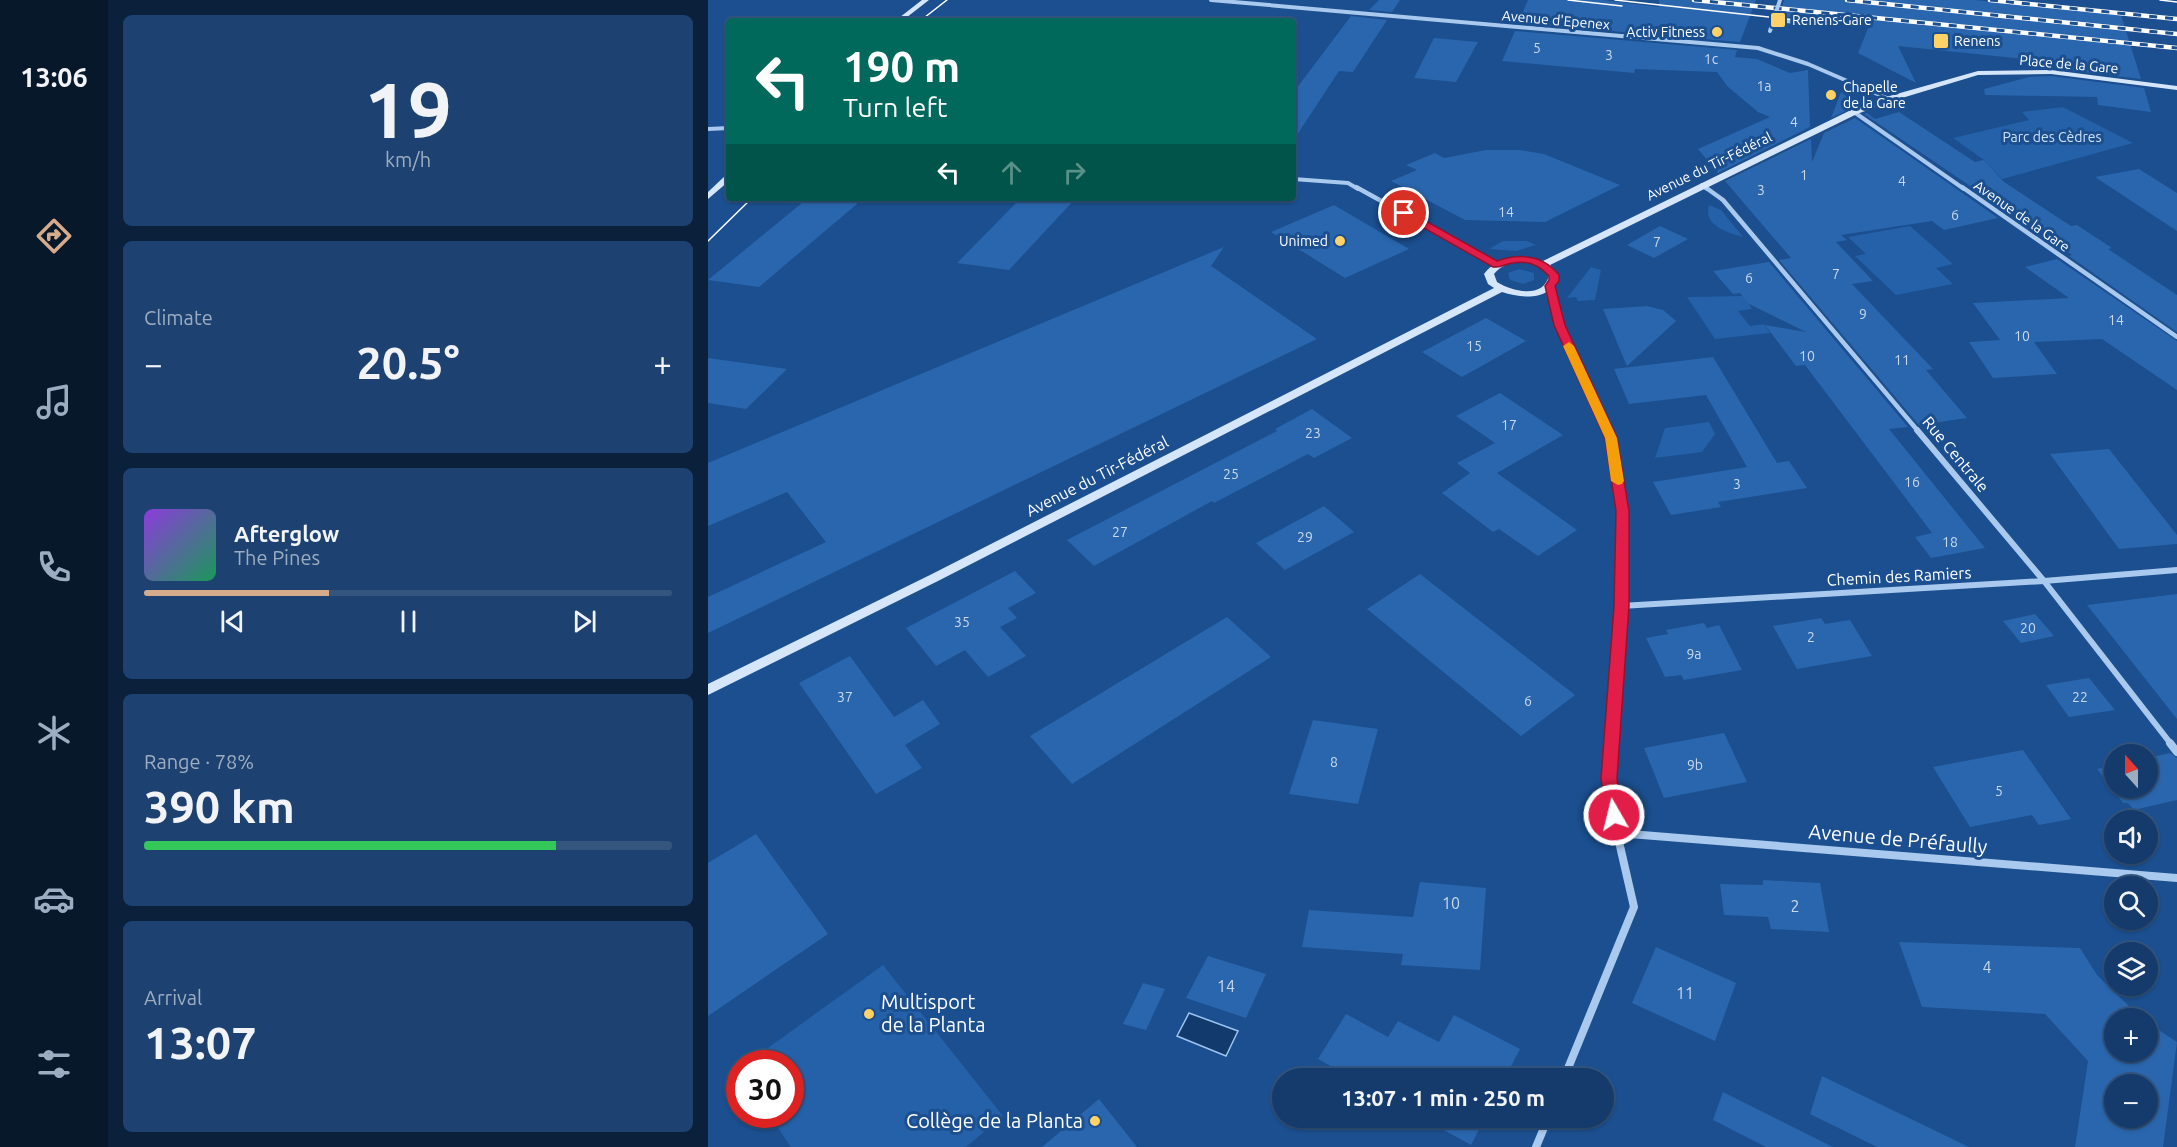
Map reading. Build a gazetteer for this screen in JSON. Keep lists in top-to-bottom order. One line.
{"streets":{"street":["Avenue d'Epenex","Place de la Gare","Avenue du Tir-Fédéral","Avenue de la Gare","Rue Centrale","Chemin des Ramiers","Avenue de Préfaully"]},"crossings":[["Avenue d'Epenex","Place de la Gare"],["Avenue d'Epenex","Avenue du Tir-Fédéral"],["Place de la Gare","Avenue du Tir-Fédéral"],["Avenue du Tir-Fédéral","Avenue de la Gare"],["Avenue du Tir-Fédéral","Rue Centrale"],["Rue Centrale","Chemin des Ramiers"]],"parks":["Parc des Cèdres"],"places":{"transit":["Renens-Gare","Renens"],"other":["Activ Fitness","Chapelle de la Gare","Unimed","Multisport de la Planta","Collège de la Planta"]},"house_numbers":["5","3","1c","1a","4","1","4","3","14","6","7","7","6","9","14","10","15","10","11","17","23","25","16","3","27","29","18","35","20","2","9a","37","22","6","8","9b","5","10","2","4","14","11"],"north":"top","page":{"tabs":"13:06","tile":[["19","km/h"],"Climate",["Range · 78%","390 km"],["Arrival","13:07"]],"turn":["190 m","Turn left"],"heat":["−","20.5°","+"],"song":["Afterglow","The Pines"],"map_buttons":["+","−"],"limit":"30","trip":"13:07 · 1 min · 250 m"}}
